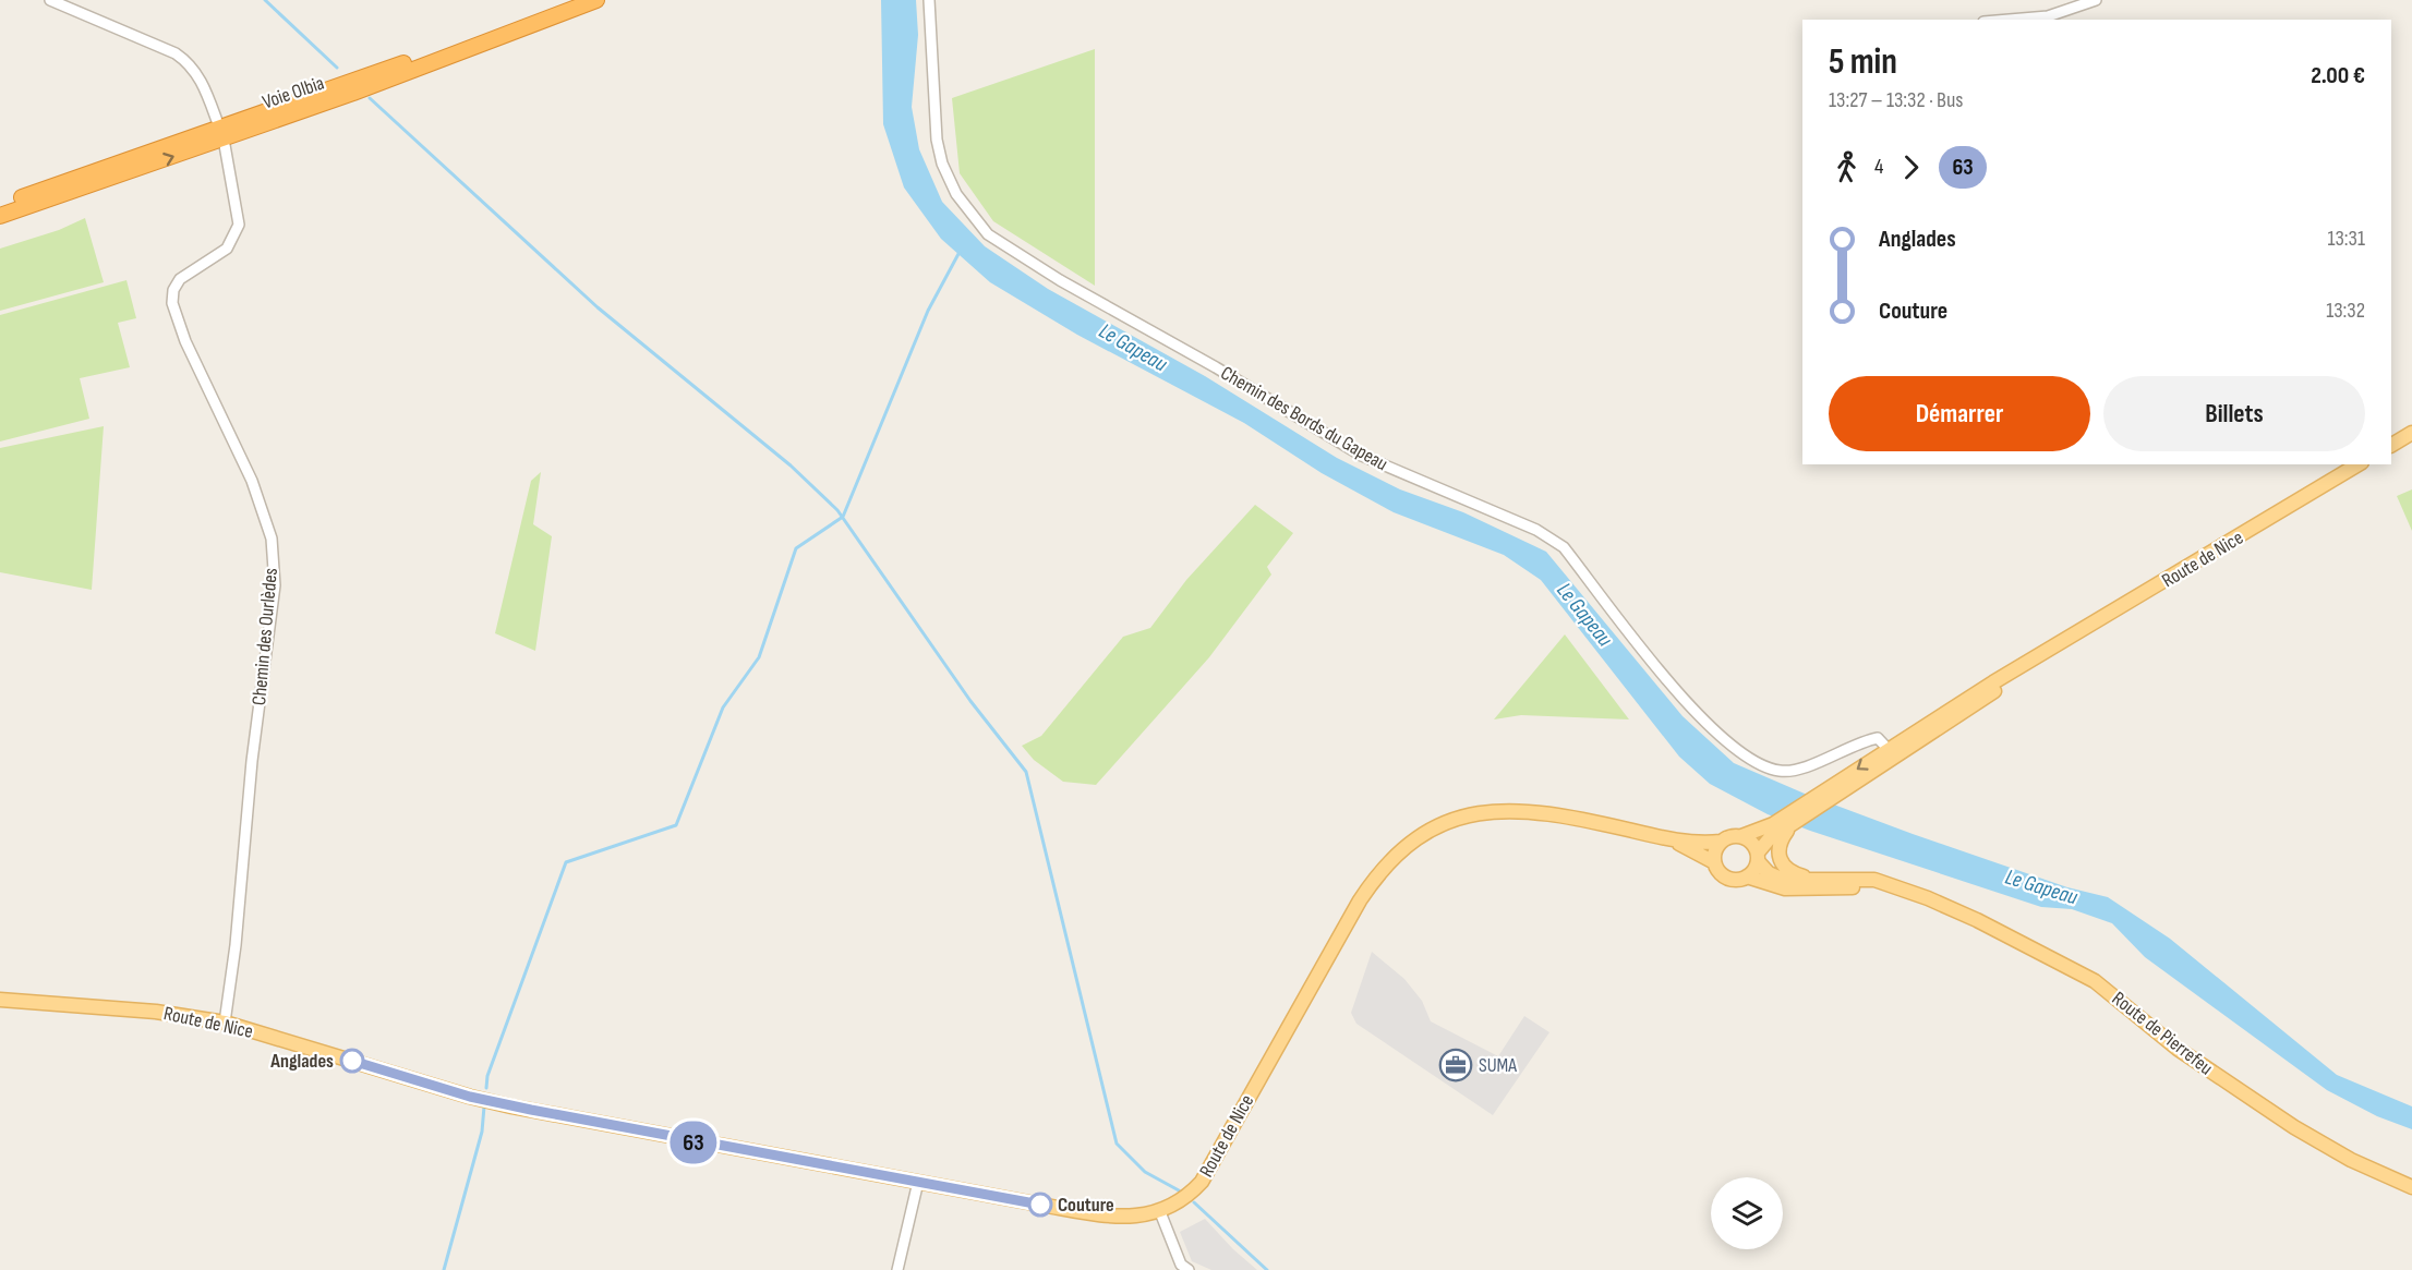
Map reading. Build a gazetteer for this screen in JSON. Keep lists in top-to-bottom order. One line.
{"streets":{"highway":["Voie Olbia"],"main road":["Route de Nice","Route de Pierrefeu"],"street":["Chemin des Bords du Gapeau","Chemin des Ourlèdes"]},"crossings":[["Route de Nice","Chemin des Ourlèdes"]],"water":["Le Gapeau"],"places":{"other":["Anglades","Couture"],"office":["SUMA"]},"lines":["bus line 63"],"page":{"on_map":"63","heading":["5 min","13:27 – 13:32 · Bus","2.00 €"],"legs":["4","63"],"list":[{"name":"Anglades","value":"13:31"},{"name":"Couture","value":"13:32"}],"buttons":["Démarrer","Billets"]}}
